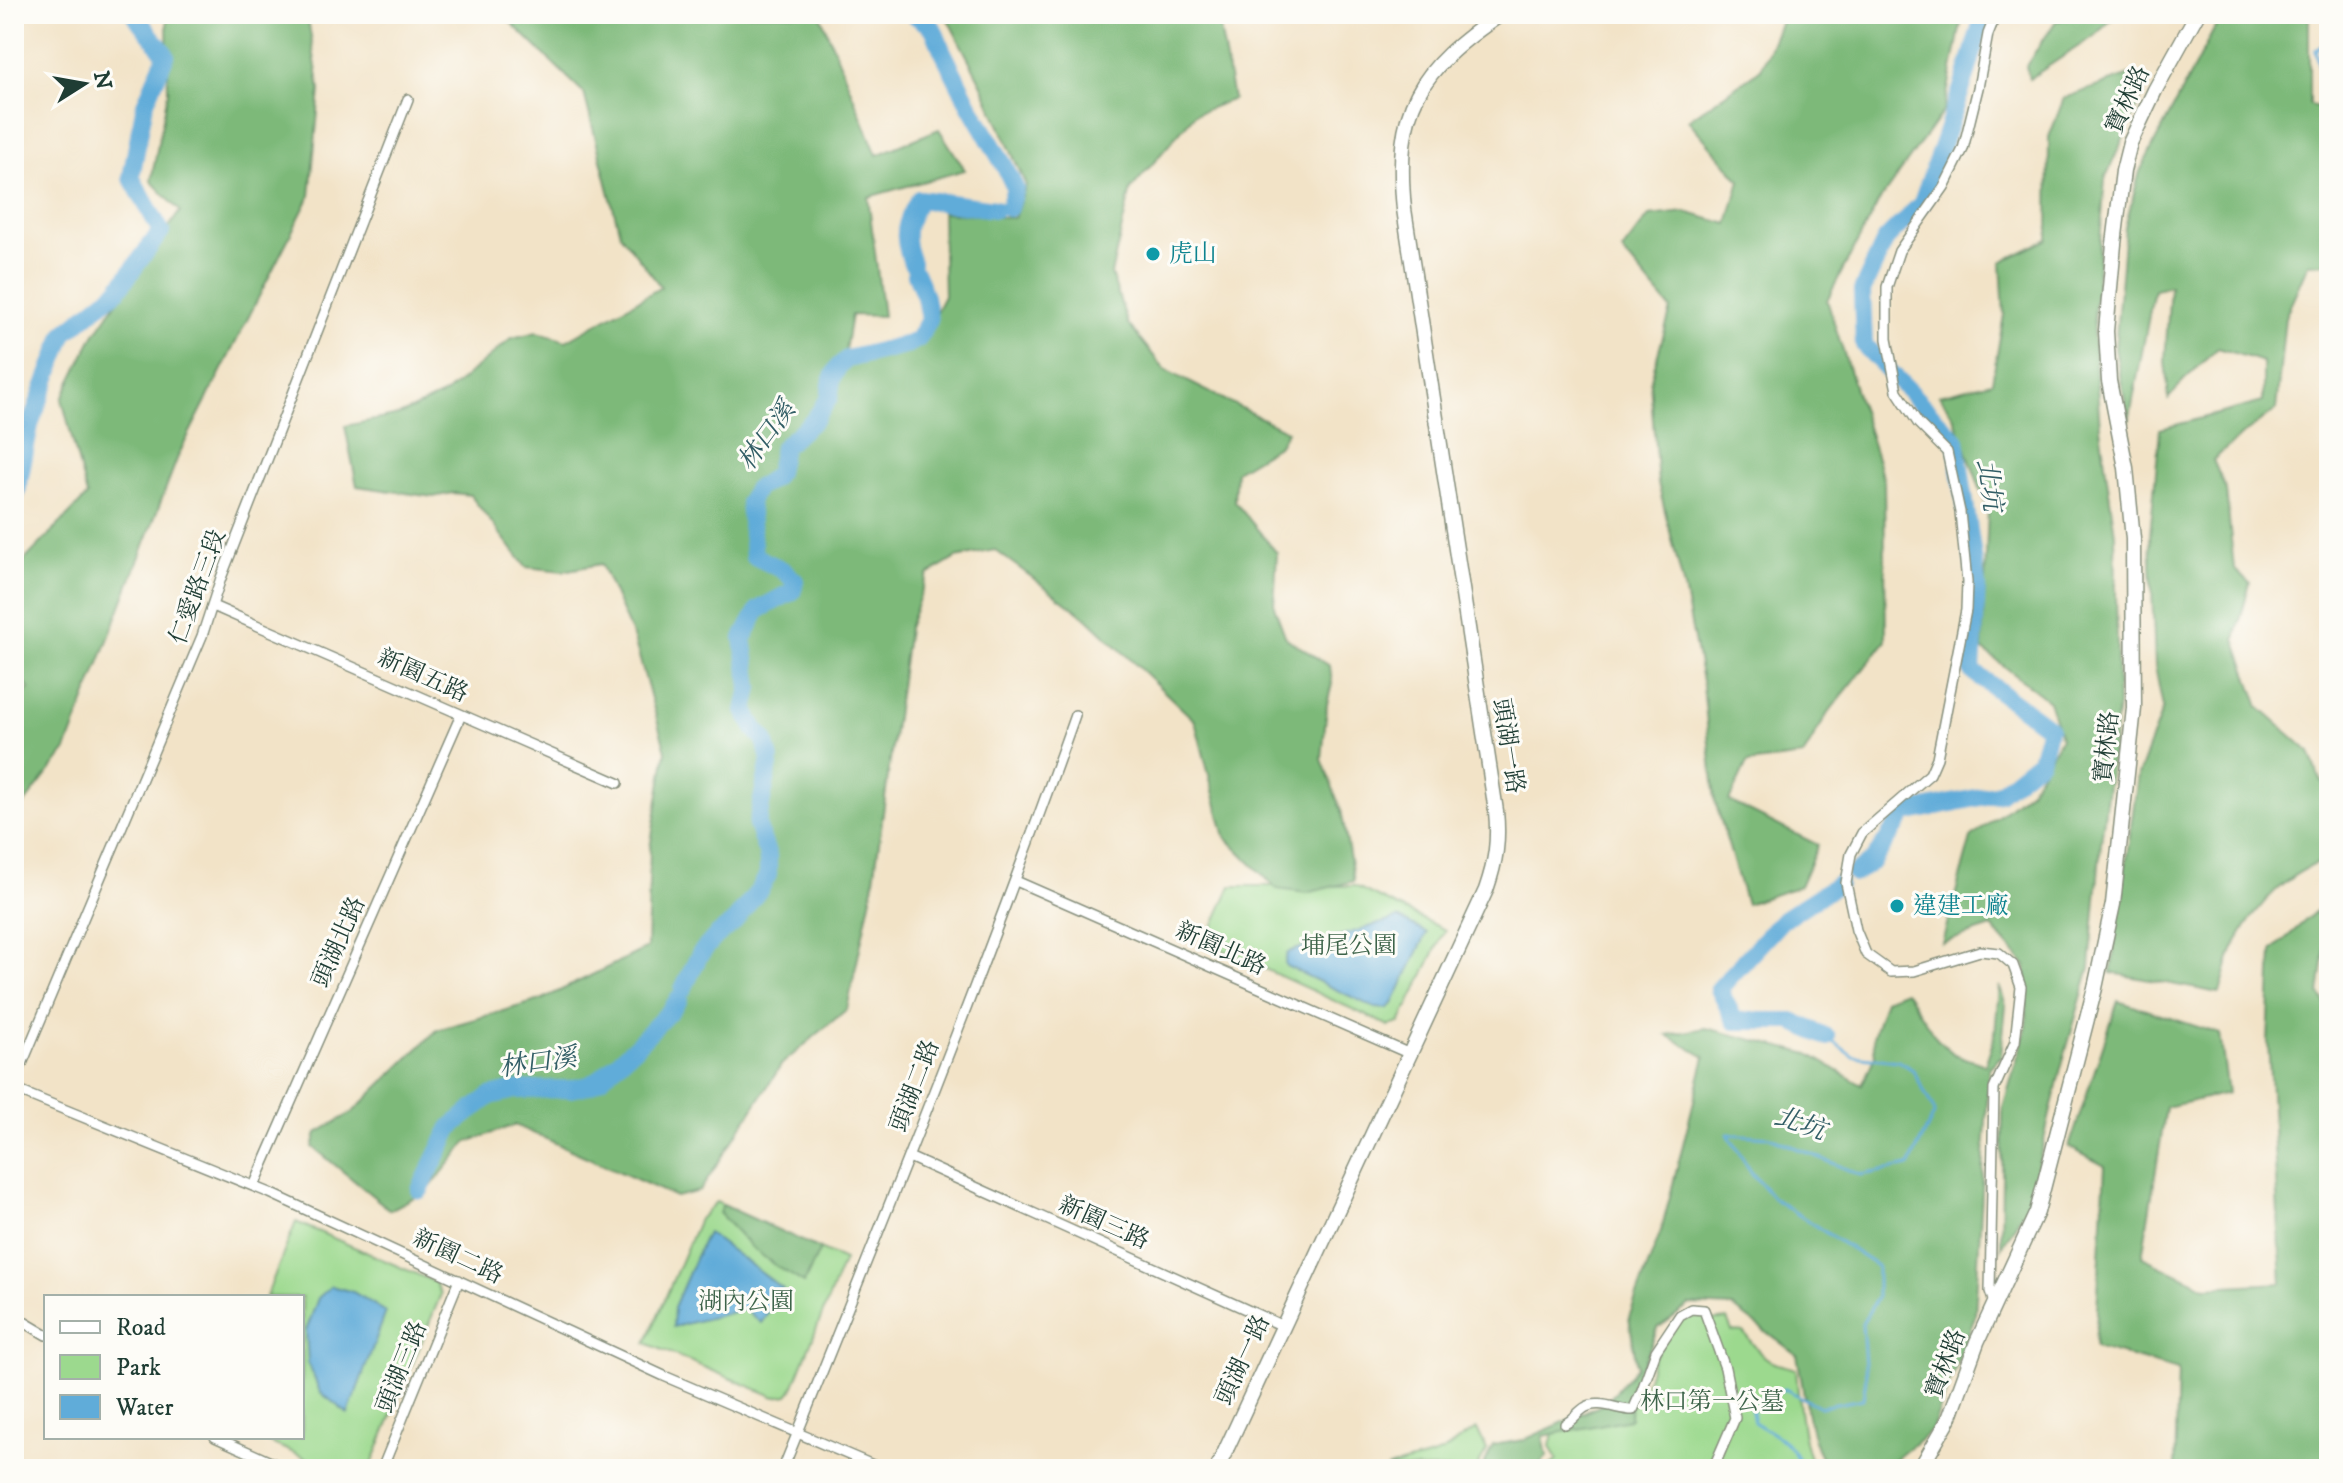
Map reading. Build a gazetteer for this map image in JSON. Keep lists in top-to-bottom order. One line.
{"streets":{"street":["寶林路","仁愛路三段","新園五路","頭湖一路","頭湖北路","新園北路","頭湖二路","新園三路","新園二路","頭湖三路"]},"crossings":[["仁愛路三段","新園五路"],["新園五路","頭湖北路"],["頭湖一路","新園北路"],["頭湖一路","新園三路"],["頭湖北路","新園二路"],["新園北路","頭湖二路"],["頭湖二路","新園三路"],["頭湖二路","新園二路"],["新園二路","頭湖三路"]],"water":["林口溪","北坑"],"parks":["埔尾公園","湖內公園","林口第一公墓"],"places":["虎山","違建工廠"],"legend":["Road","Park","Water"],"north":"right"}
